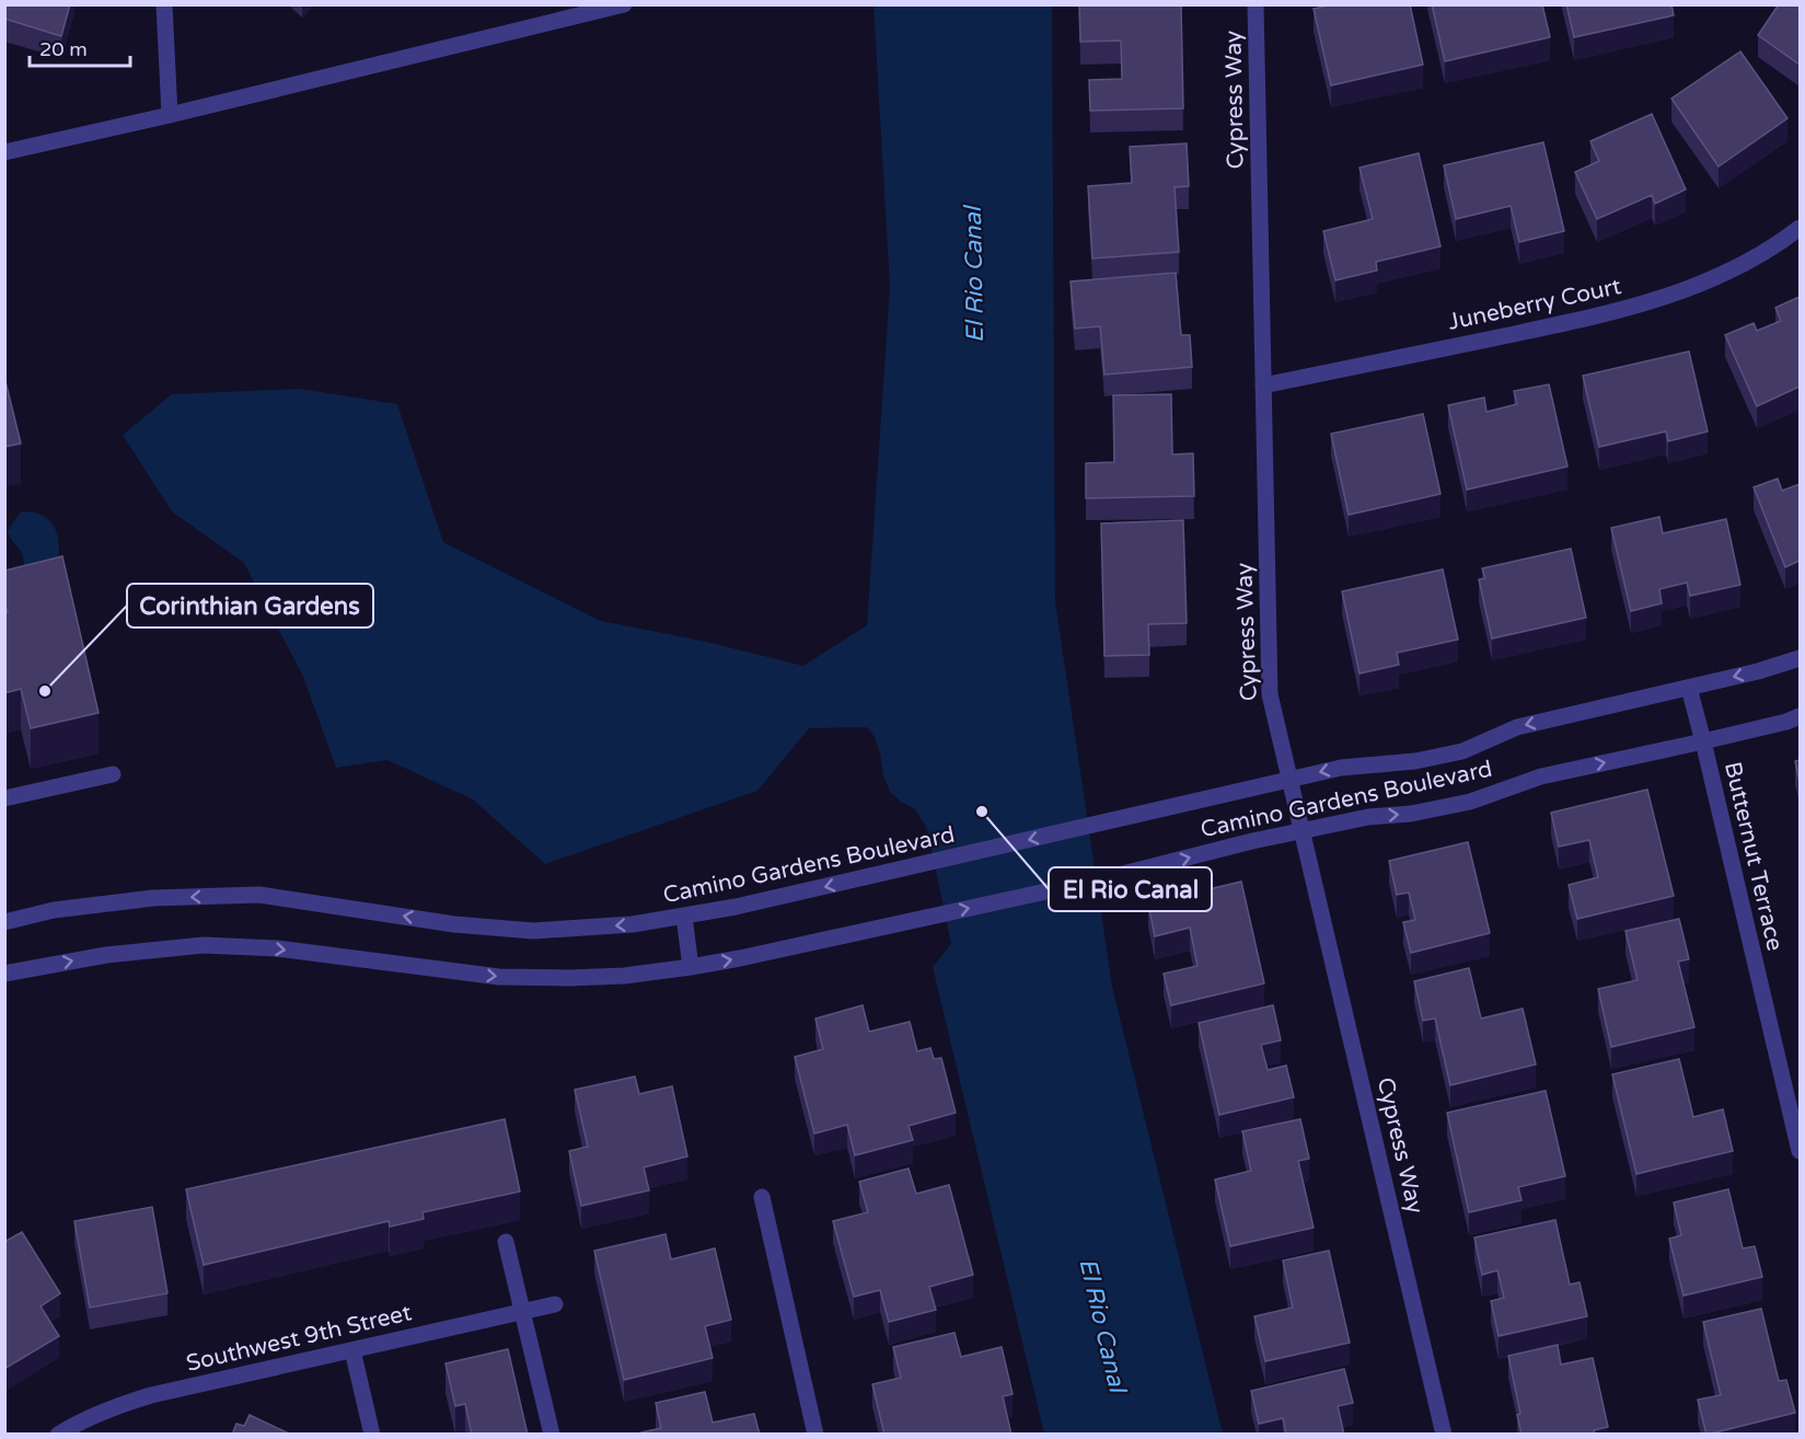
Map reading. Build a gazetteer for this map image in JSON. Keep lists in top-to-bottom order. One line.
{"streets":{"street":["Cypress Way","Juneberry Court","Camino Gardens Boulevard","Butternut Terrace","Southwest 9th Street"]},"crossings":[["Cypress Way","Juneberry Court"],["Cypress Way","Camino Gardens Boulevard"],["Camino Gardens Boulevard","Butternut Terrace"]],"water":["El Rio Canal"],"places":["Corinthian Gardens","El Rio Canal"],"scale_bar":"20 m"}
